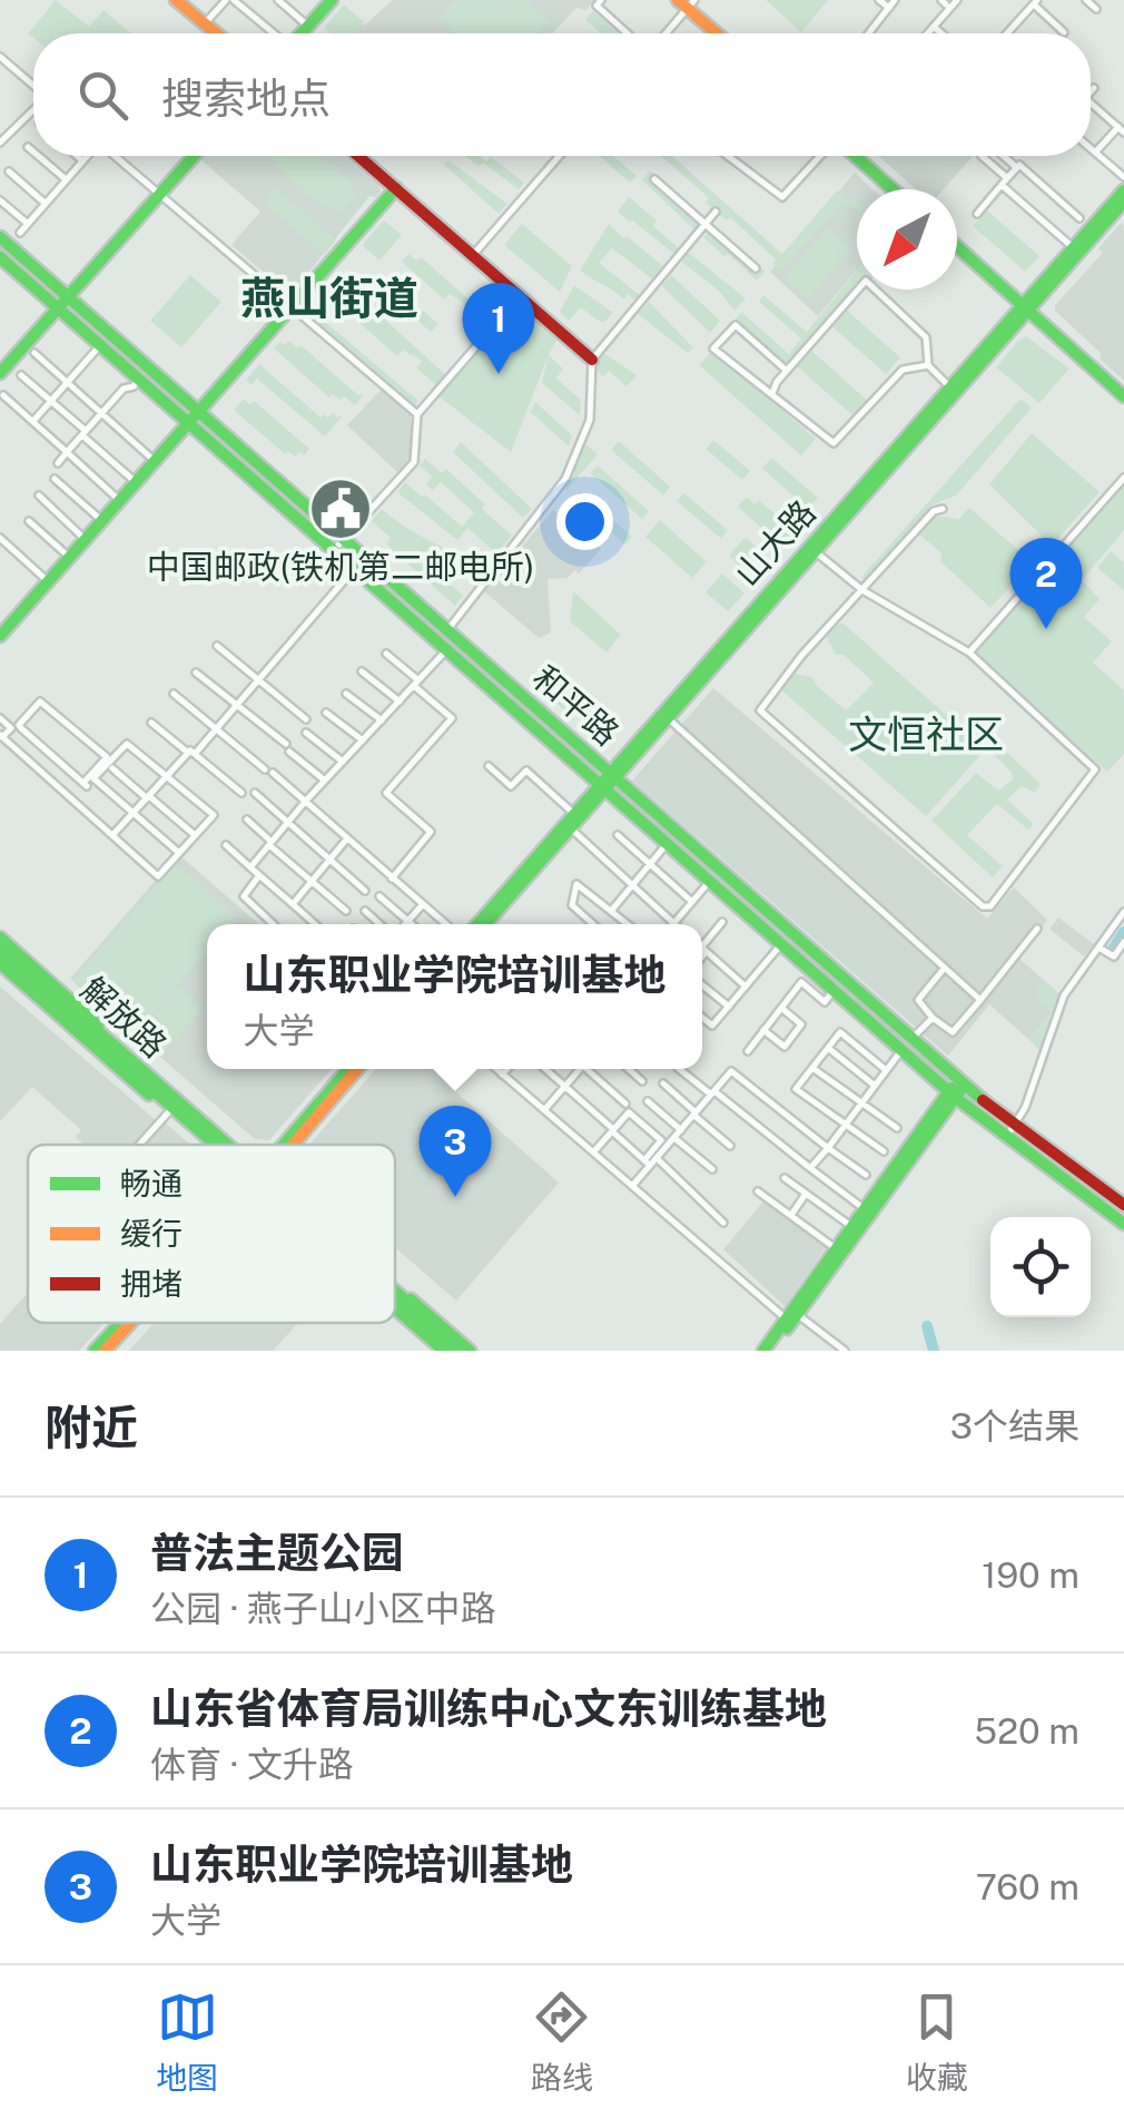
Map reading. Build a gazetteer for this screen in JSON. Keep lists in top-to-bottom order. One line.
{"streets":{"main road":["山大路","和平路","解放路"]},"crossings":[["山大路","和平路"]],"districts":["燕山街道","文恒社区"],"places":{"public building":["中国邮政(铁机第二邮电所)"]},"legend":["畅通","缓行","拥堵"],"north":"bottom left","page":{"search":"搜索地点","pins":["1","2","3"],"popup":["山东职业学院培训基地","大学"],"heading":["附近","3个结果"],"list":[{"mark":"1","name":"普法主题公园","note":"公园 · 燕子山小区中路","value":"190 m"},{"mark":"2","name":"山东省体育局训练中心文东训练基地","note":"体育 · 文升路","value":"520 m"},{"mark":"3","name":"山东职业学院培训基地","note":"大学","value":"760 m"}],"nav":["地图","路线","收藏"]}}
